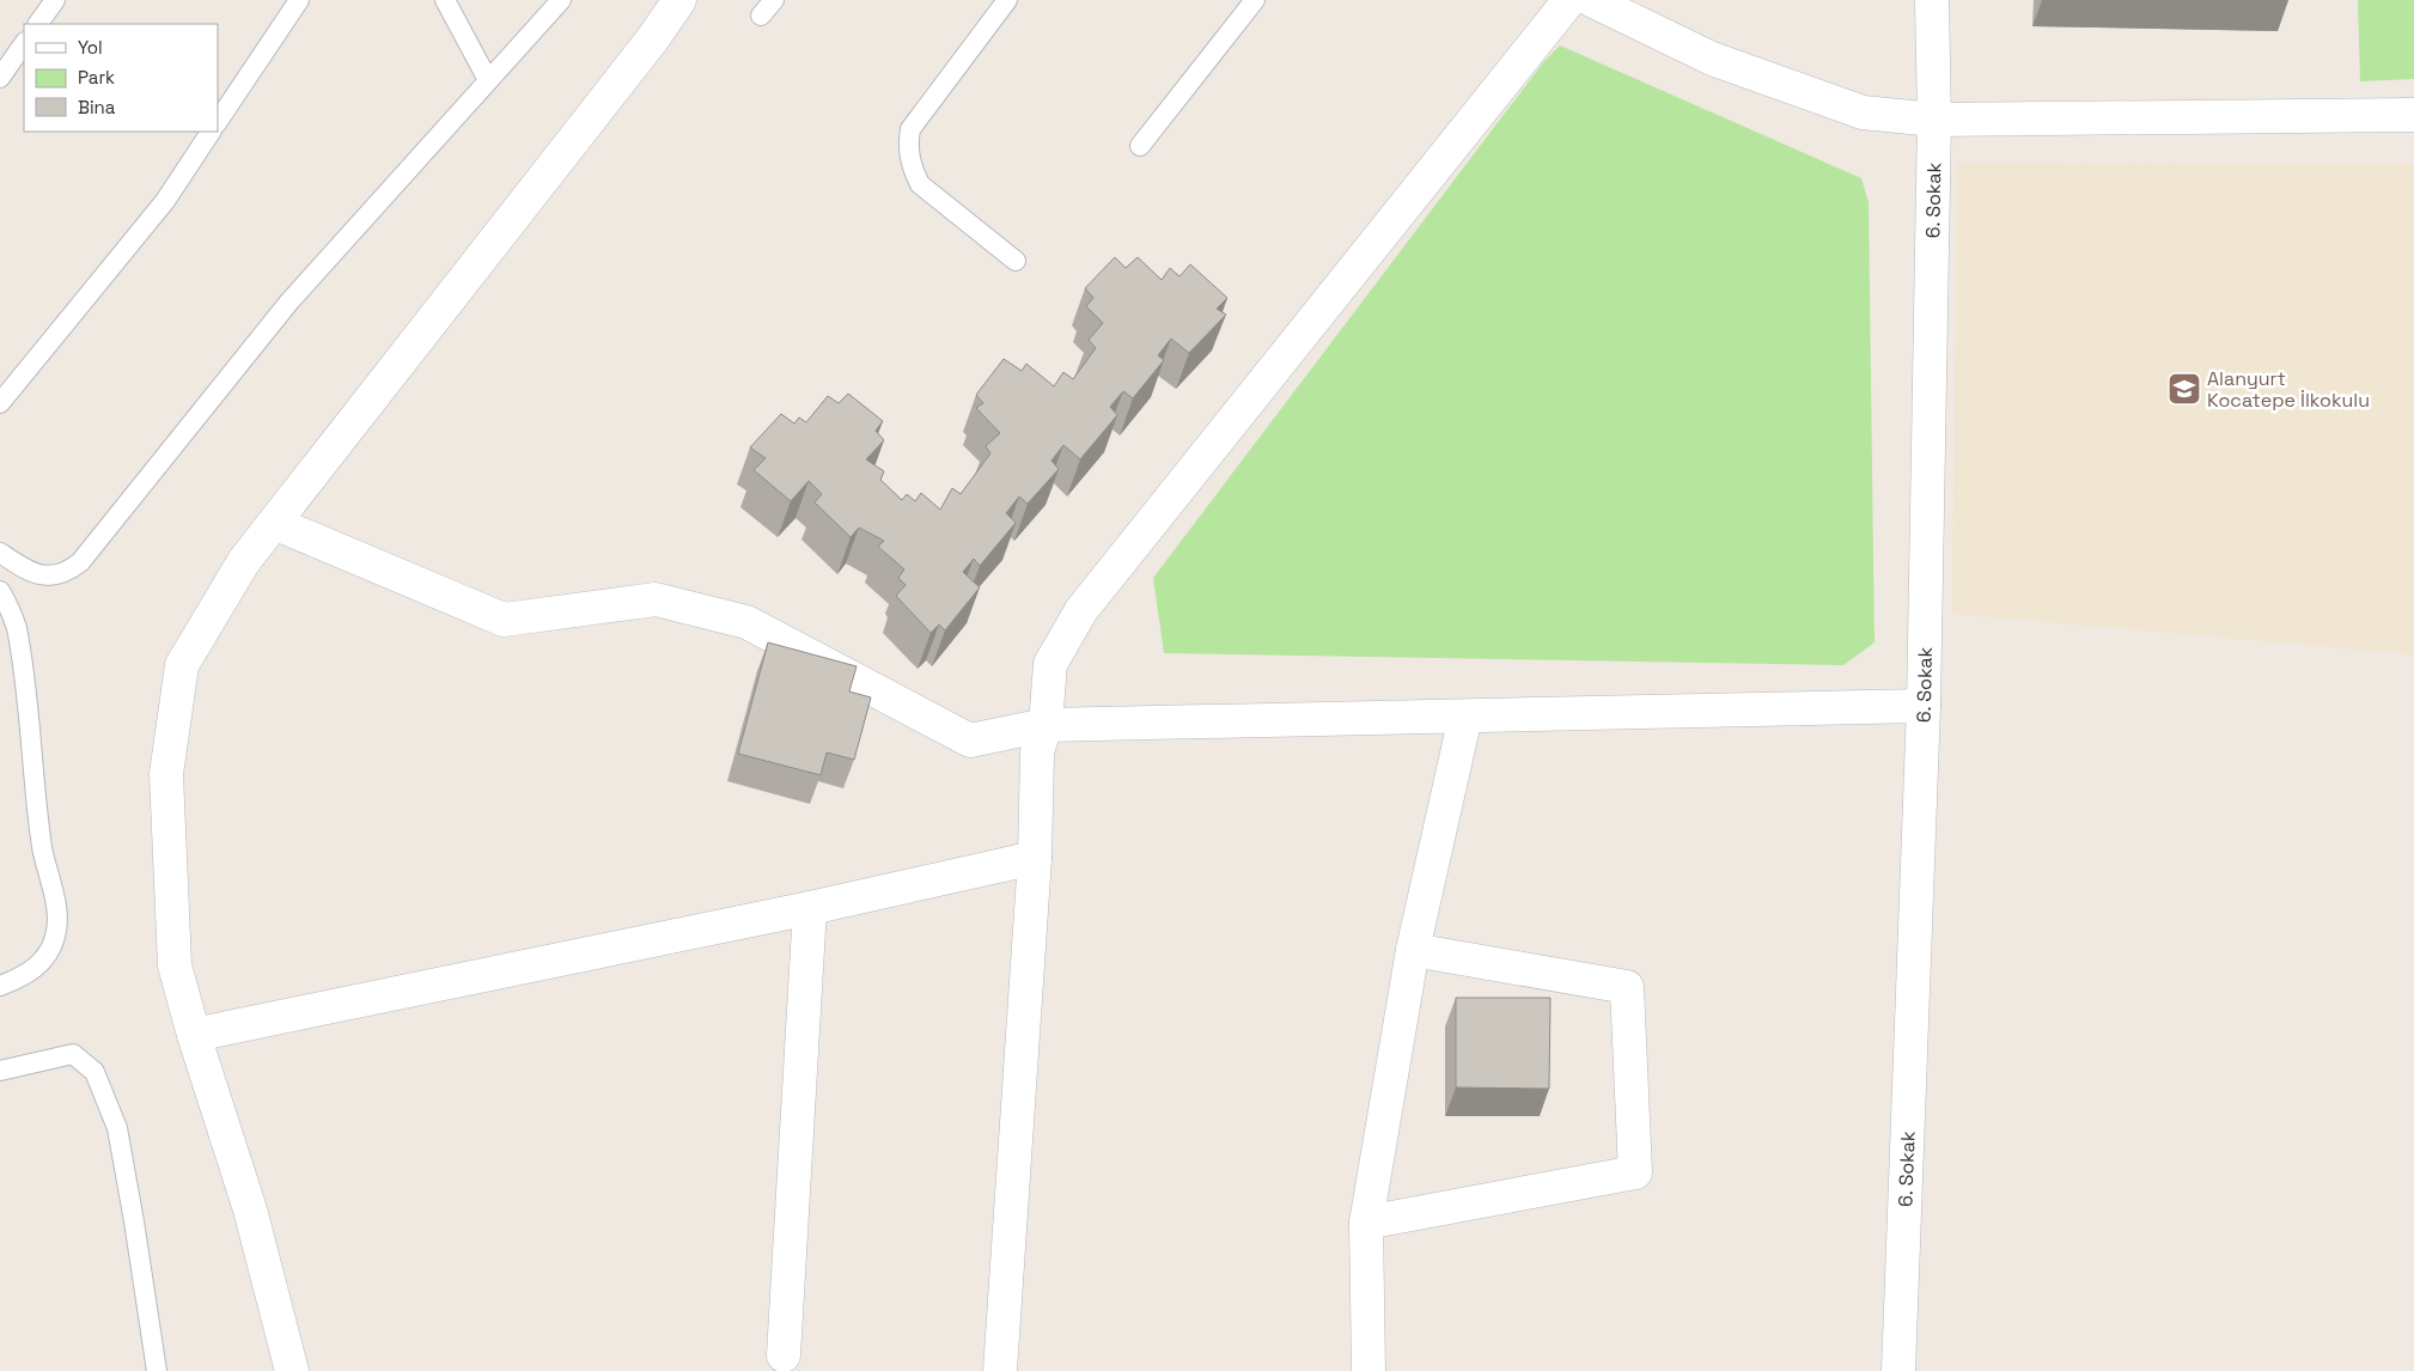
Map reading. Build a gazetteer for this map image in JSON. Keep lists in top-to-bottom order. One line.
{"streets":{"street":["6. Sokak"]},"places":{"school or university":["Alanyurt Kocatepe İlkokulu"]},"legend":["Yol","Park","Bina"]}
